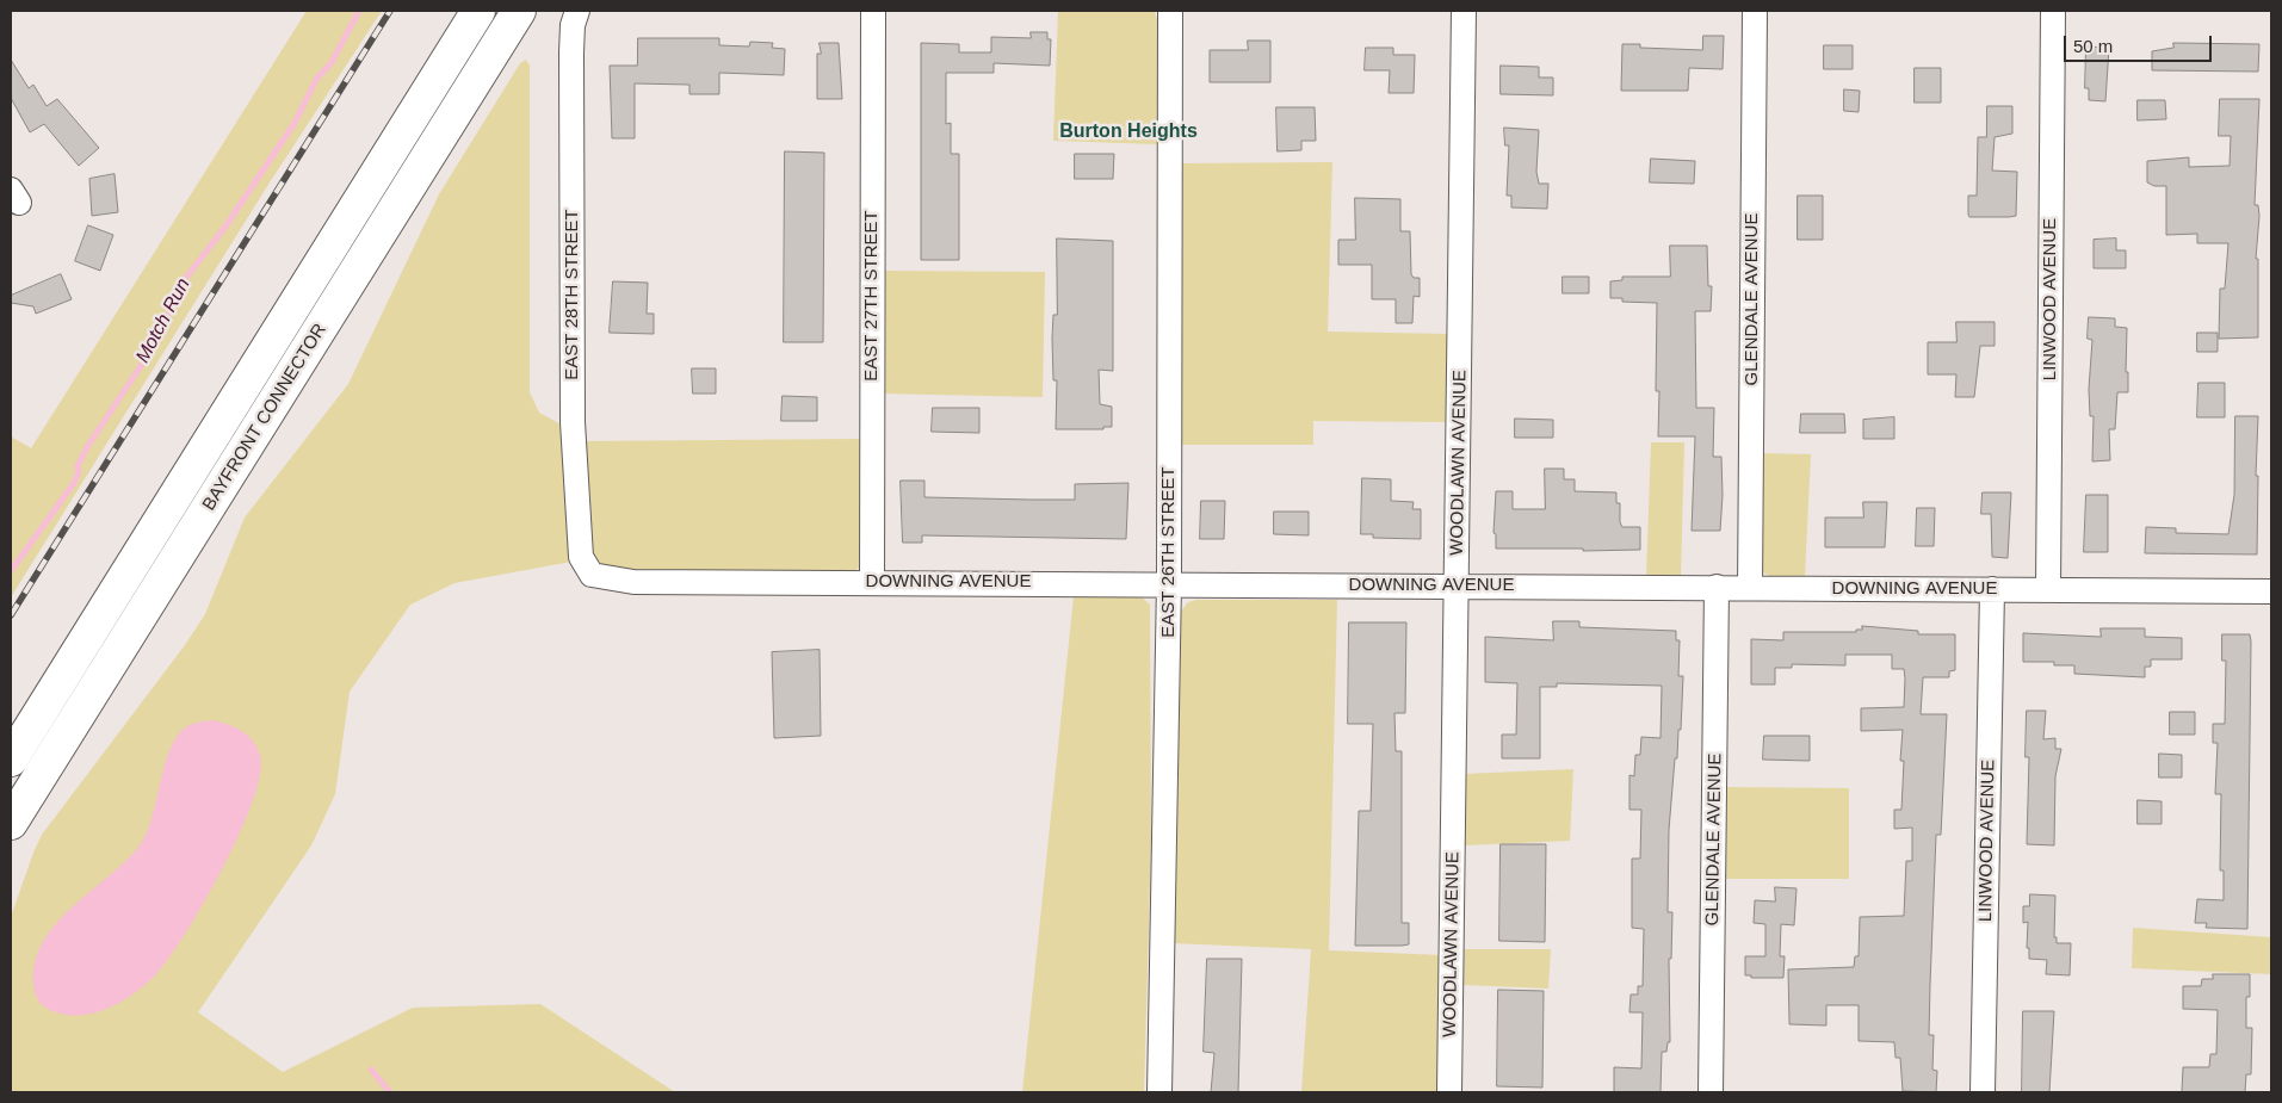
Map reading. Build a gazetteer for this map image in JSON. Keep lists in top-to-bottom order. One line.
{"streets":{"highway":["BAYFRONT CONNECTOR"],"street":["EAST 28TH STREET","EAST 27TH STREET","GLENDALE AVENUE","LINWOOD AVENUE","WOODLAWN AVENUE","EAST 26TH STREET","DOWNING AVENUE"]},"crossings":[["EAST 28TH STREET","DOWNING AVENUE"],["EAST 27TH STREET","DOWNING AVENUE"],["GLENDALE AVENUE","DOWNING AVENUE"],["LINWOOD AVENUE","DOWNING AVENUE"],["WOODLAWN AVENUE","DOWNING AVENUE"],["EAST 26TH STREET","DOWNING AVENUE"]],"districts":["Burton Heights"],"water":["Motch Run"],"scale_bar":"50 m"}
